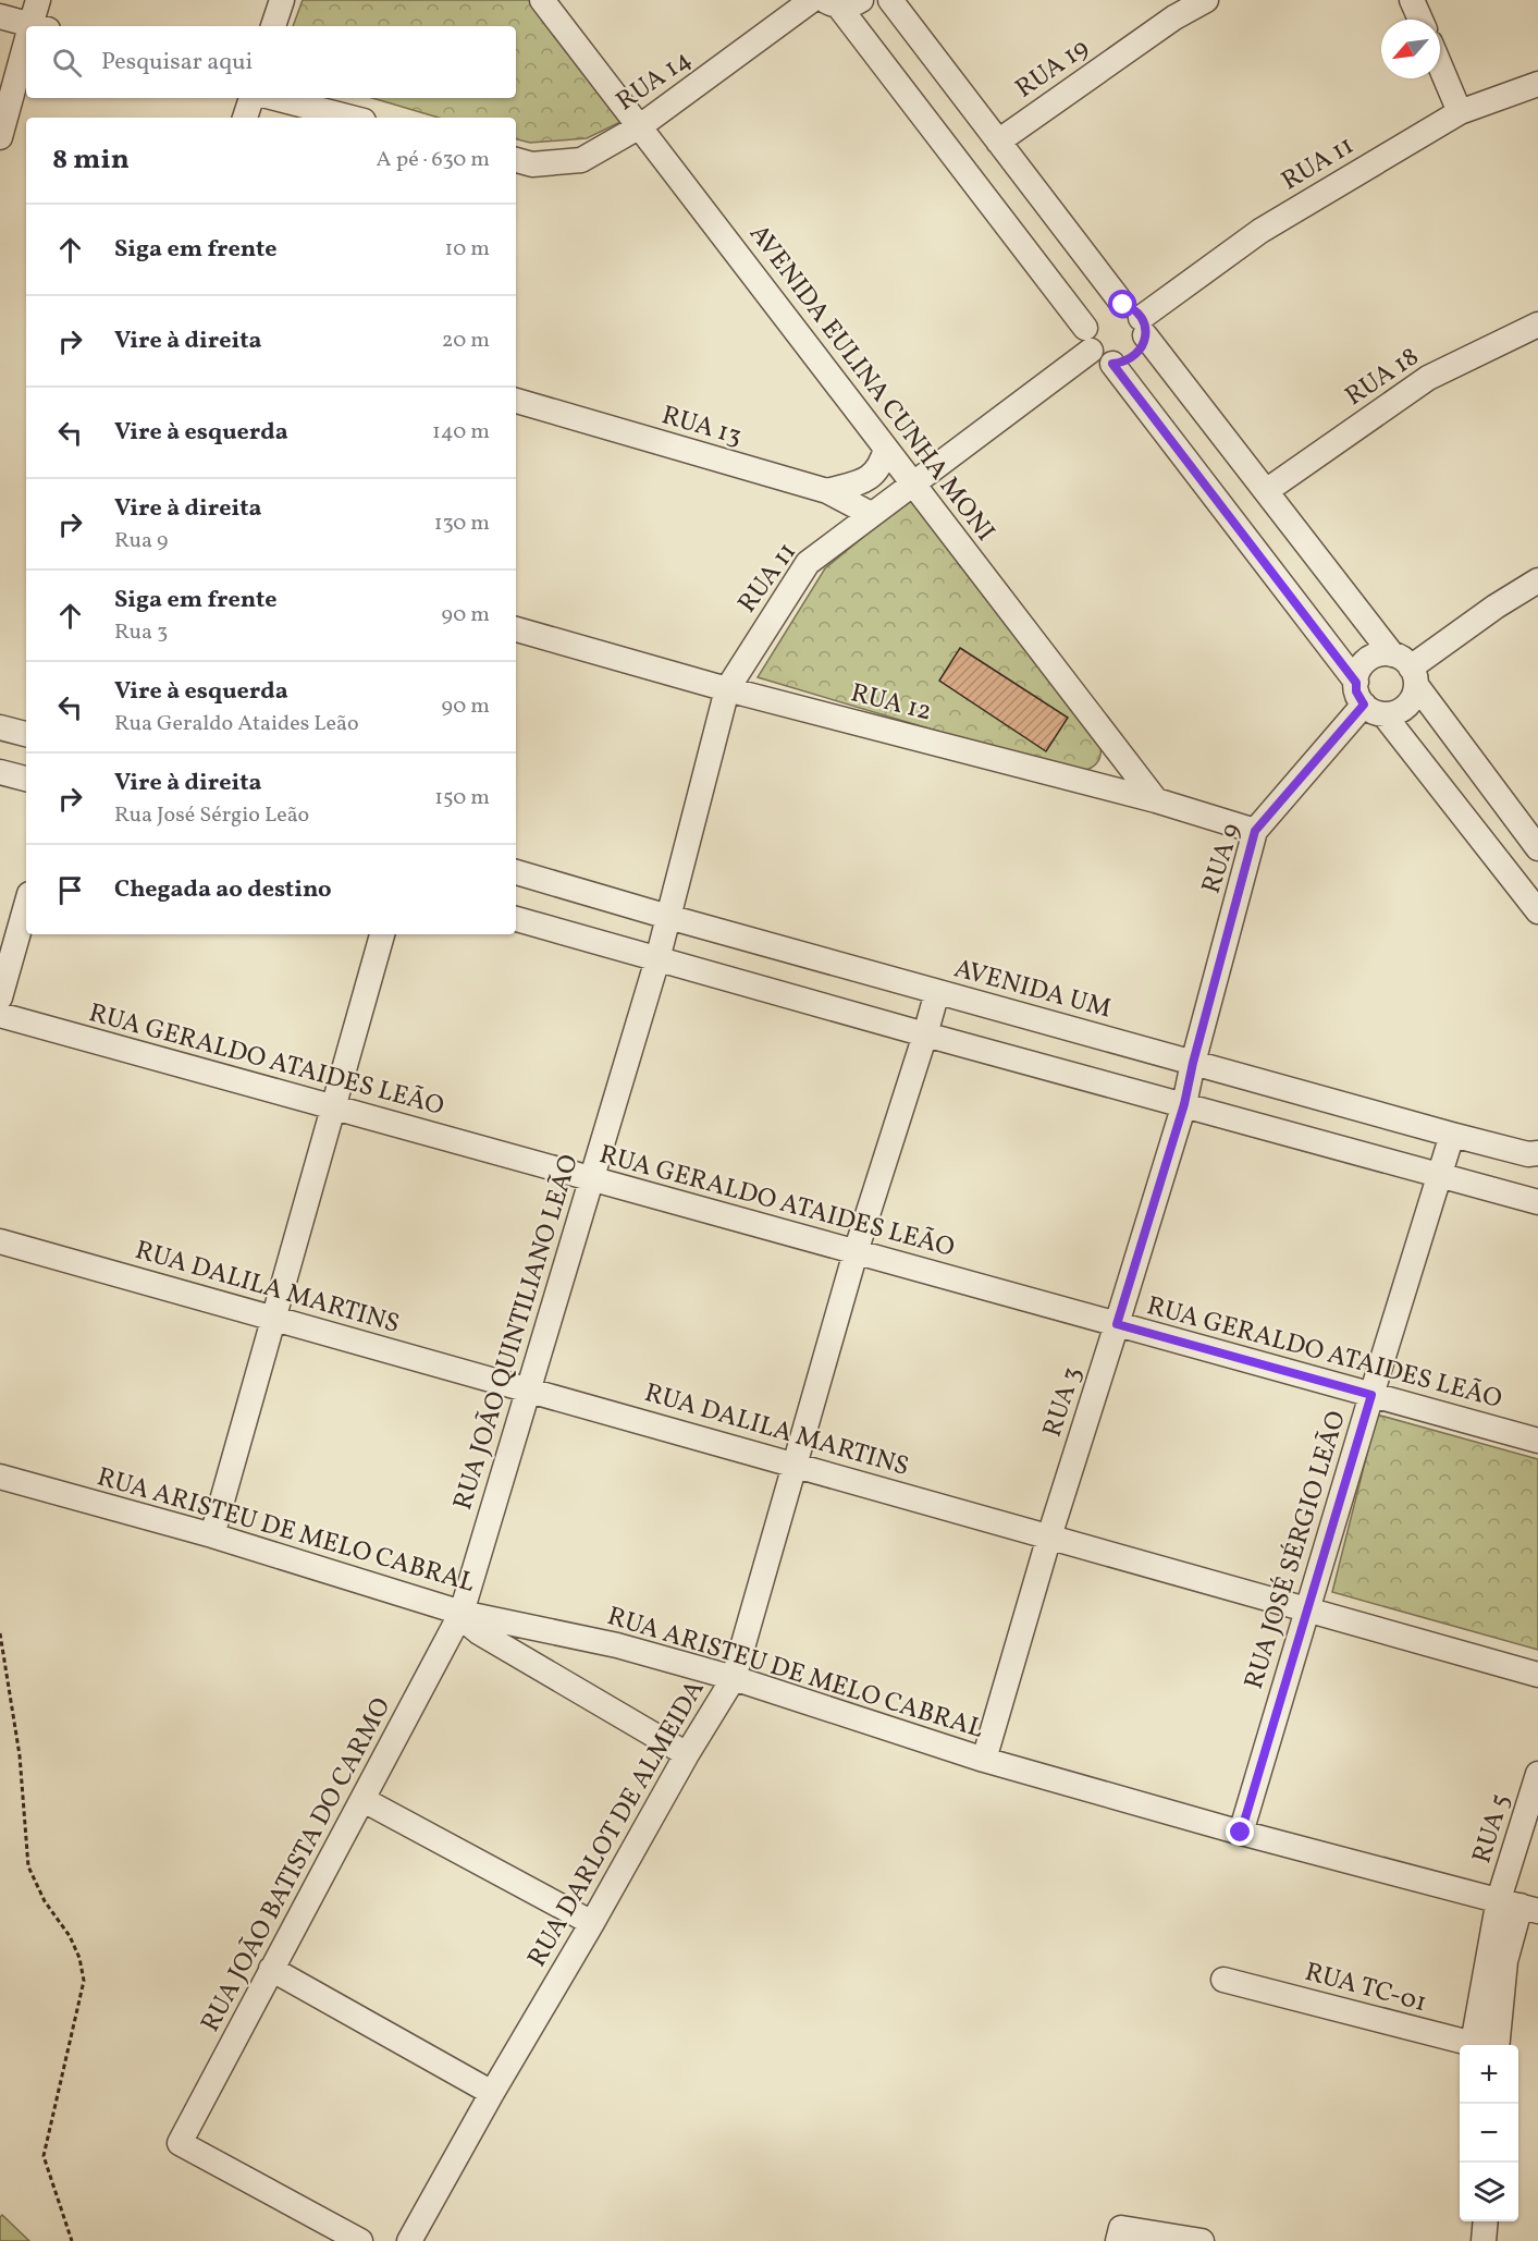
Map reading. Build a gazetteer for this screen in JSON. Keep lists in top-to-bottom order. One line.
{"streets":{"street":["RUA 19","RUA 14","RUA 11","RUA 18","AVENIDA EULINA CUNHA MONI","RUA 13","RUA 12","RUA 9","AVENIDA UM","RUA GERALDO ATAIDES LEÃO","RUA DALILA MARTINS","RUA JOÃO QUINTILIANO LEÃO","RUA 3","RUA ARISTEU DE MELO CABRAL","RUA JOSÉ SÉRGIO LEÃO","RUA DARLOT DE ALMEIDA","RUA 5","RUA JOÃO BATISTA DO CARMO","RUA TC-01"]},"crossings":[["RUA 14","AVENIDA EULINA CUNHA MONI"],["RUA 11","AVENIDA EULINA CUNHA MONI"],["RUA 11","RUA 13"],["RUA 11","RUA 12"],["RUA 11","AVENIDA UM"],["RUA 11","RUA JOÃO QUINTILIANO LEÃO"],["AVENIDA EULINA CUNHA MONI","RUA 12"],["RUA 12","RUA 9"],["RUA 9","AVENIDA UM"],["RUA 9","RUA 3"],["AVENIDA UM","RUA JOÃO QUINTILIANO LEÃO"],["AVENIDA UM","RUA 3"],["AVENIDA UM","RUA JOSÉ SÉRGIO LEÃO"],["AVENIDA UM","RUA DARLOT DE ALMEIDA"],["RUA GERALDO ATAIDES LEÃO","RUA JOÃO QUINTILIANO LEÃO"],["RUA GERALDO ATAIDES LEÃO","RUA 3"],["RUA GERALDO ATAIDES LEÃO","RUA JOSÉ SÉRGIO LEÃO"],["RUA GERALDO ATAIDES LEÃO","RUA DARLOT DE ALMEIDA"],["RUA DALILA MARTINS","RUA JOÃO QUINTILIANO LEÃO"],["RUA DALILA MARTINS","RUA 3"],["RUA DALILA MARTINS","RUA JOSÉ SÉRGIO LEÃO"],["RUA DALILA MARTINS","RUA DARLOT DE ALMEIDA"],["RUA JOÃO QUINTILIANO LEÃO","RUA ARISTEU DE MELO CABRAL"],["RUA JOÃO QUINTILIANO LEÃO","RUA JOÃO BATISTA DO CARMO"],["RUA 3","RUA ARISTEU DE MELO CABRAL"],["RUA ARISTEU DE MELO CABRAL","RUA JOSÉ SÉRGIO LEÃO"],["RUA ARISTEU DE MELO CABRAL","RUA DARLOT DE ALMEIDA"],["RUA ARISTEU DE MELO CABRAL","RUA 5"],["RUA ARISTEU DE MELO CABRAL","RUA JOÃO BATISTA DO CARMO"]],"north":"bottom left","page":{"search":"Pesquisar aqui","heading":["8 min","A pé · 630 m"],"list":[["Siga em frente","10 m"],["Vire à direita","20 m"],["Vire à esquerda","140 m"],["Vire à direita","Rua 9","130 m"],["Siga em frente","Rua 3","90 m"],["Vire à esquerda","Rua Geraldo Ataides Leão","90 m"],["Vire à direita","Rua José Sérgio Leão","150 m"],"Chegada ao destino"],"map_buttons":["+","−"]}}
